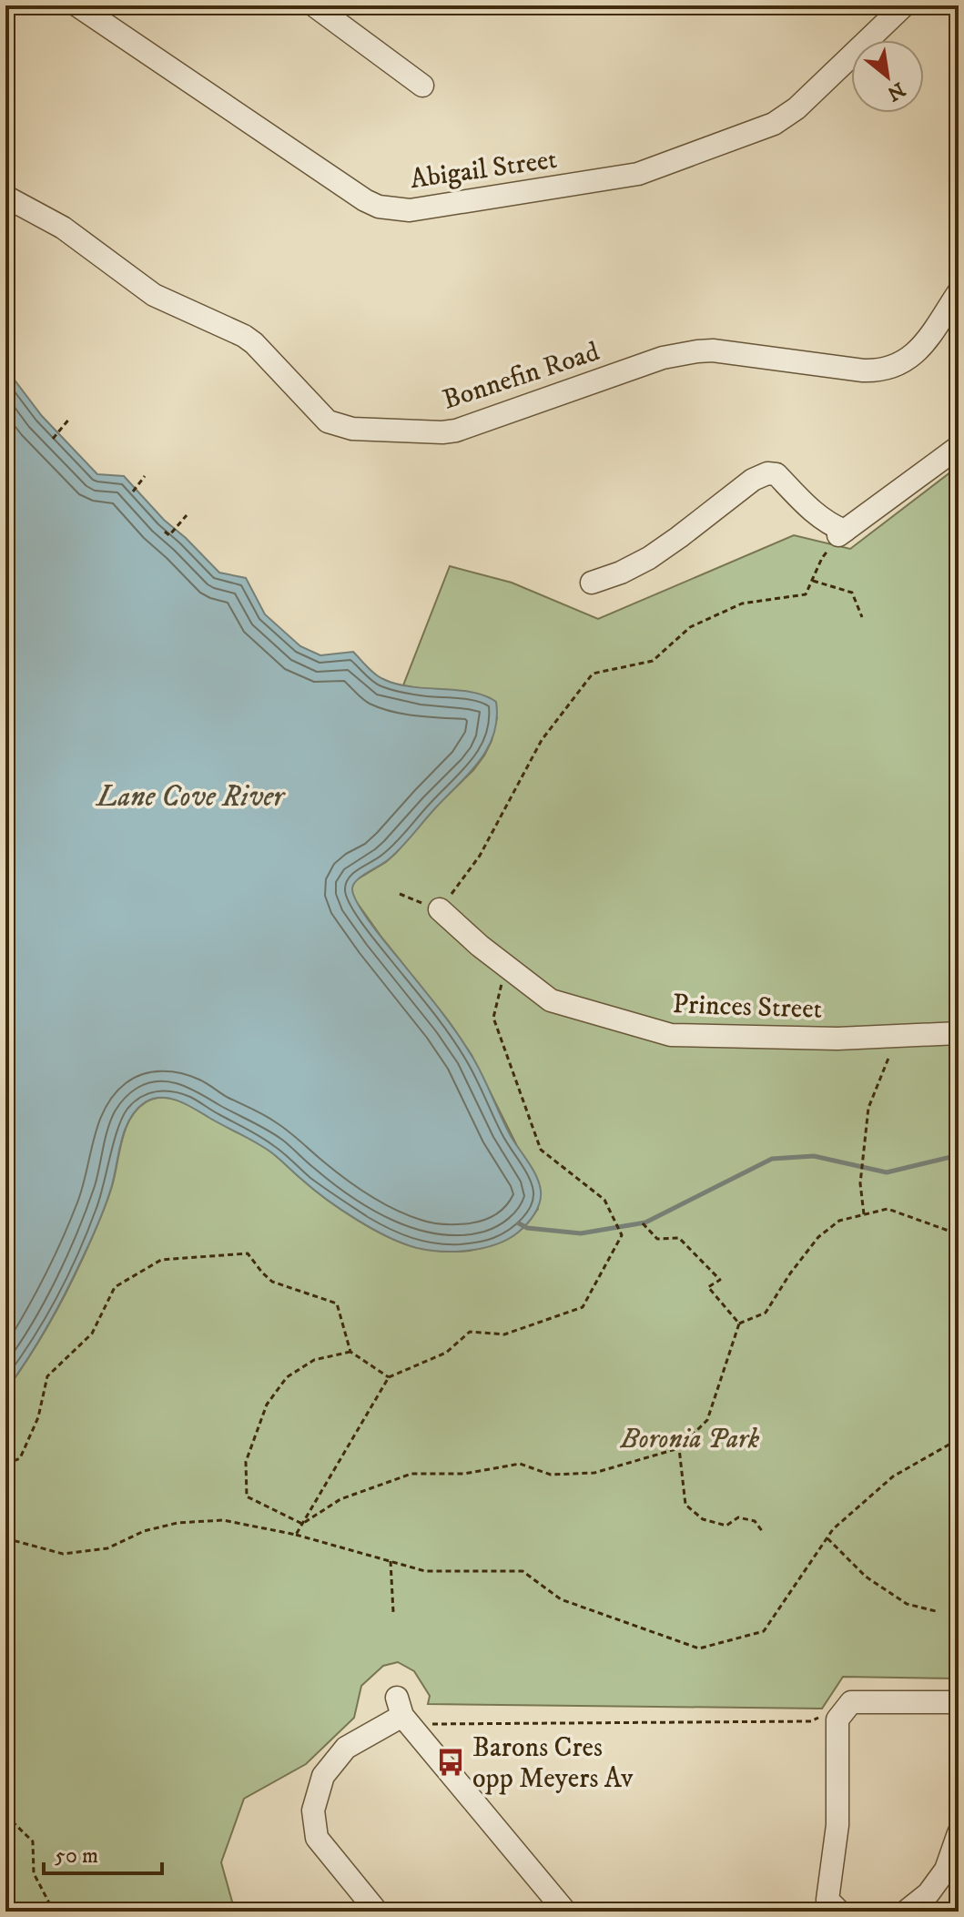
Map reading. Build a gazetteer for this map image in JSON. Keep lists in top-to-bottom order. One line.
{"streets":{"street":["Abigail Street","Bonnefin Road","Princes Street"]},"water":["Lane Cove River"],"parks":["Boronia Park"],"places":{"bus stop":["Barons Cres opp Meyers Av"]},"scale_bar":"50 m","north":"bottom right"}
